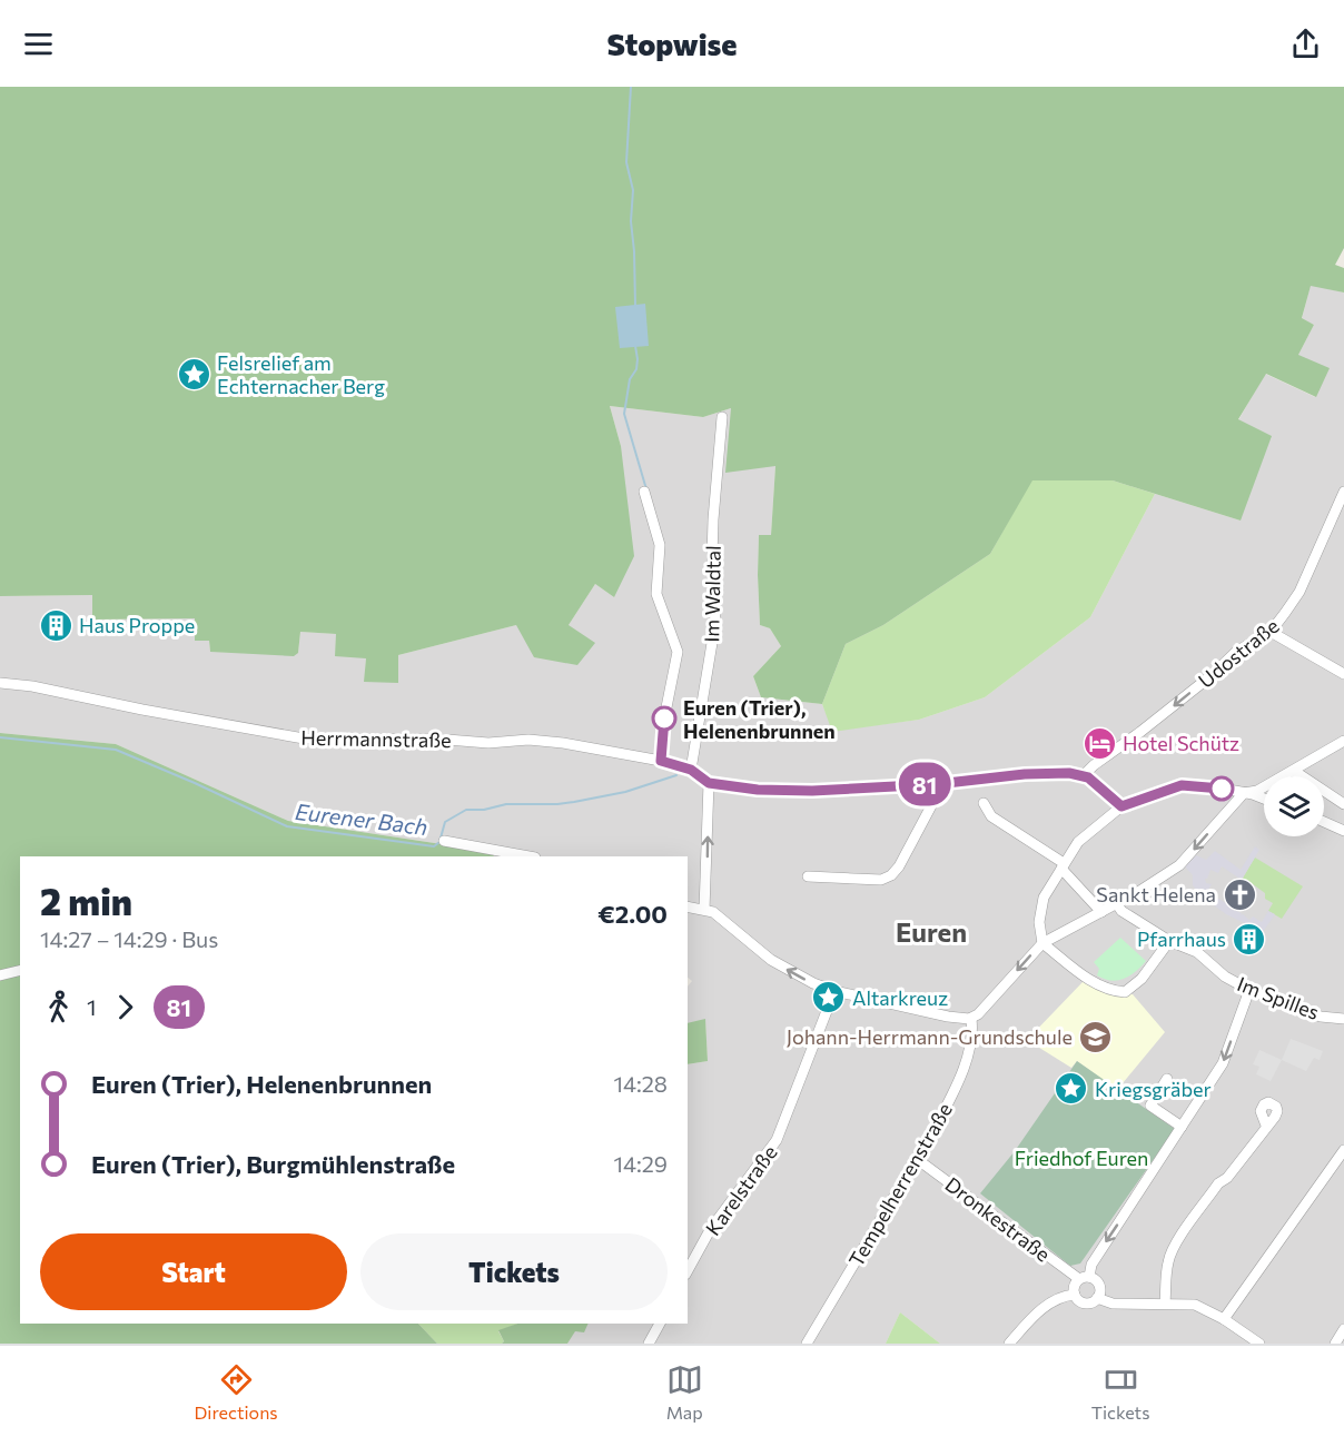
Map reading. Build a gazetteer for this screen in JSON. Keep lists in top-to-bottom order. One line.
{"streets":{"street":["Im Waldtal","Udostraße","Herrmannstraße","Im Spilles","Tempelherrenstraße","Karelstraße","Dronkestraße"]},"crossings":[["Im Waldtal","Herrmannstraße"],["Tempelherrenstraße","Dronkestraße"]],"one_way":["Udostraße"],"districts":["Euren"],"water":["Eurener Bach"],"parks":["Friedhof Euren"],"places":{"place":["Felsrelief am Echternacher Berg","Altarkreuz","Kriegsgräber"],"building":["Haus Proppe","Pfarrhaus"],"other":["Euren (Trier), Helenenbrunnen"],"hotel":["Hotel Schütz"],"church":["Sankt Helena"],"school or university":["Johann-Herrmann-Grundschule"]},"lines":["bus line 81"],"page":{"header":"Stopwise","on_map":"81","heading":["2 min","14:27 – 14:29 · Bus","€2.00"],"legs":["1","81"],"list":[{"name":"Euren (Trier), Helenenbrunnen","value":"14:28"},{"name":"Euren (Trier), Burgmühlenstraße","value":"14:29"}],"buttons":["Start","Tickets"],"tabs":["Directions","Map","Tickets"]}}
